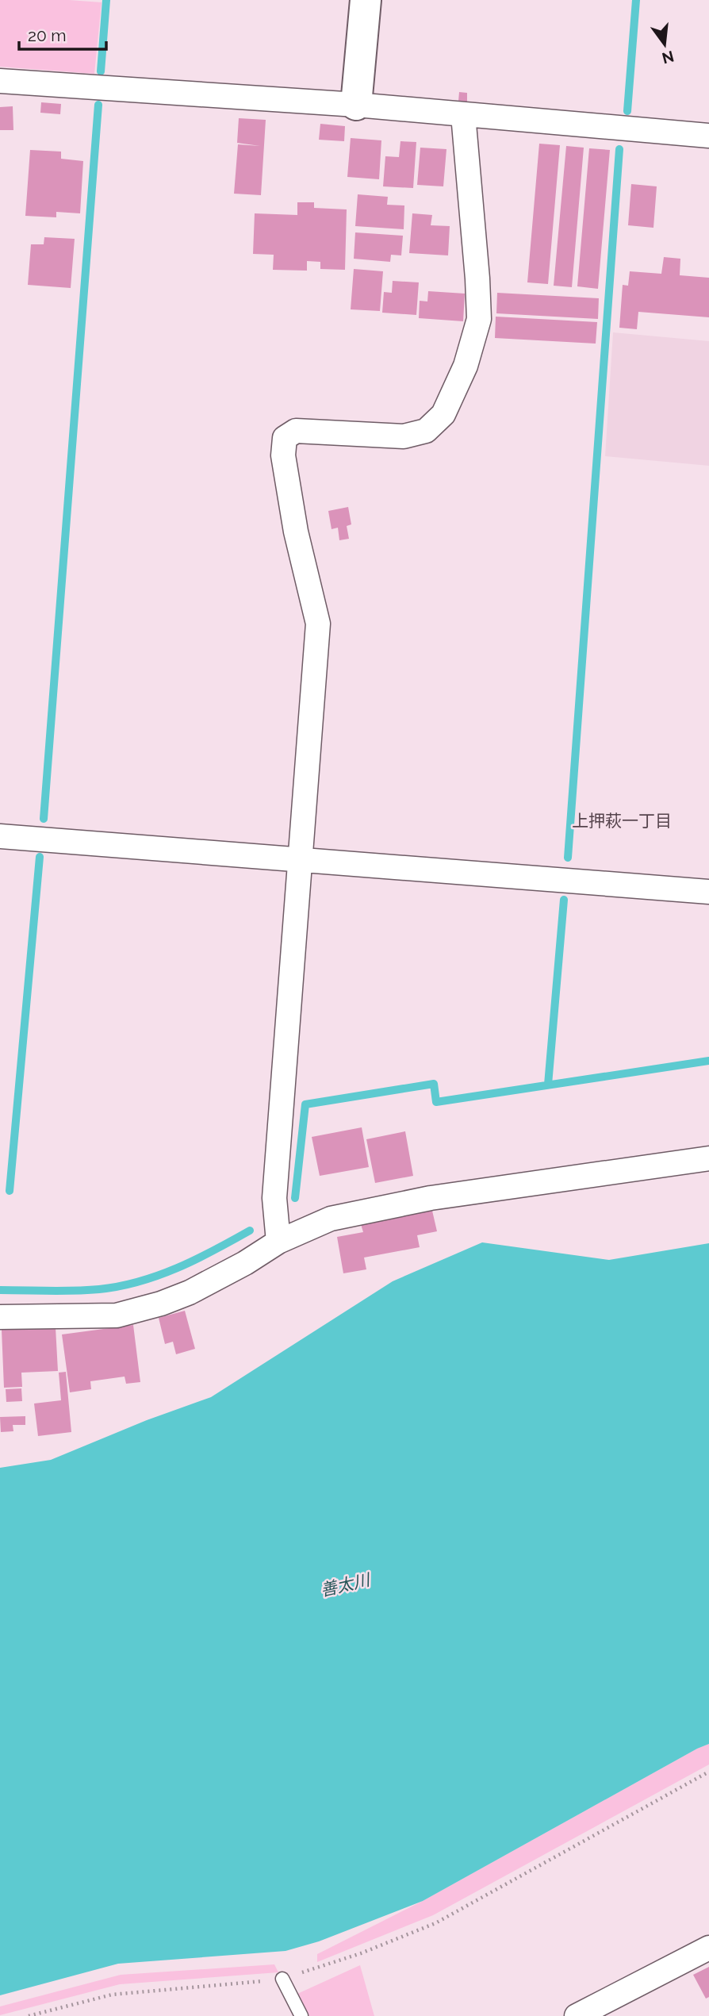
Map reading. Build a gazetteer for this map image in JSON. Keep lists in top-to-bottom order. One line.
{"districts":["上押萩一丁目"],"water":["善太川"],"scale_bar":"20 m","north":"bottom"}
